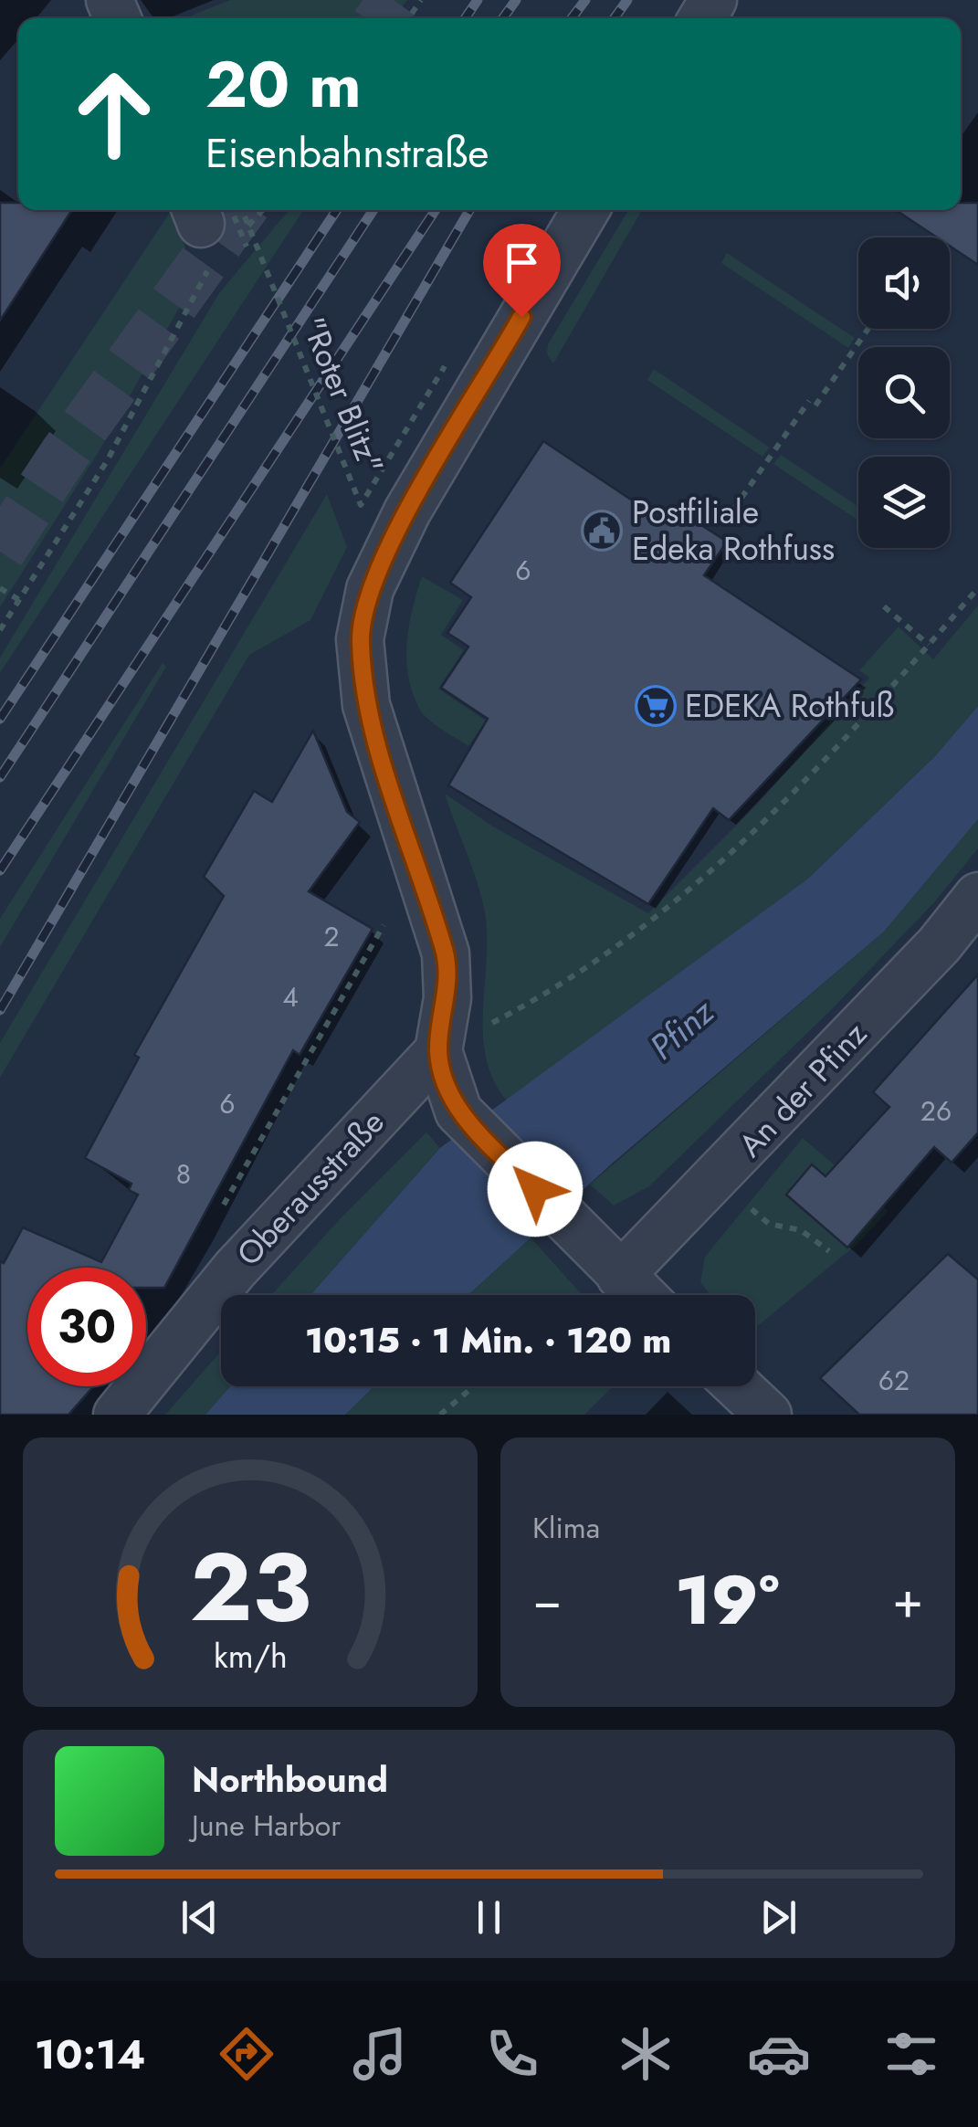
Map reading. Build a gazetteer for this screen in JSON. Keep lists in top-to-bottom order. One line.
{"streets":{"street":["An der Pfinz","Oberausstraße"],"path":["\"Roter Blitz\""]},"water":["Pfinz"],"places":{"public building":["Postfiliale Edeka Rothfuss"],"supermarket":["EDEKA Rothfuß"]},"house_numbers":["6","2","4","6","26","8","62"],"page":{"turn":["20 m","Eisenbahnstraße"],"limit":"30","trip":"10:15 · 1 Min. · 120 m","tile":"Klima","heat":["−","19°","+"],"song":["Northbound","June Harbor"],"tabs":"10:14","gauge":["23","km/h"]}}
